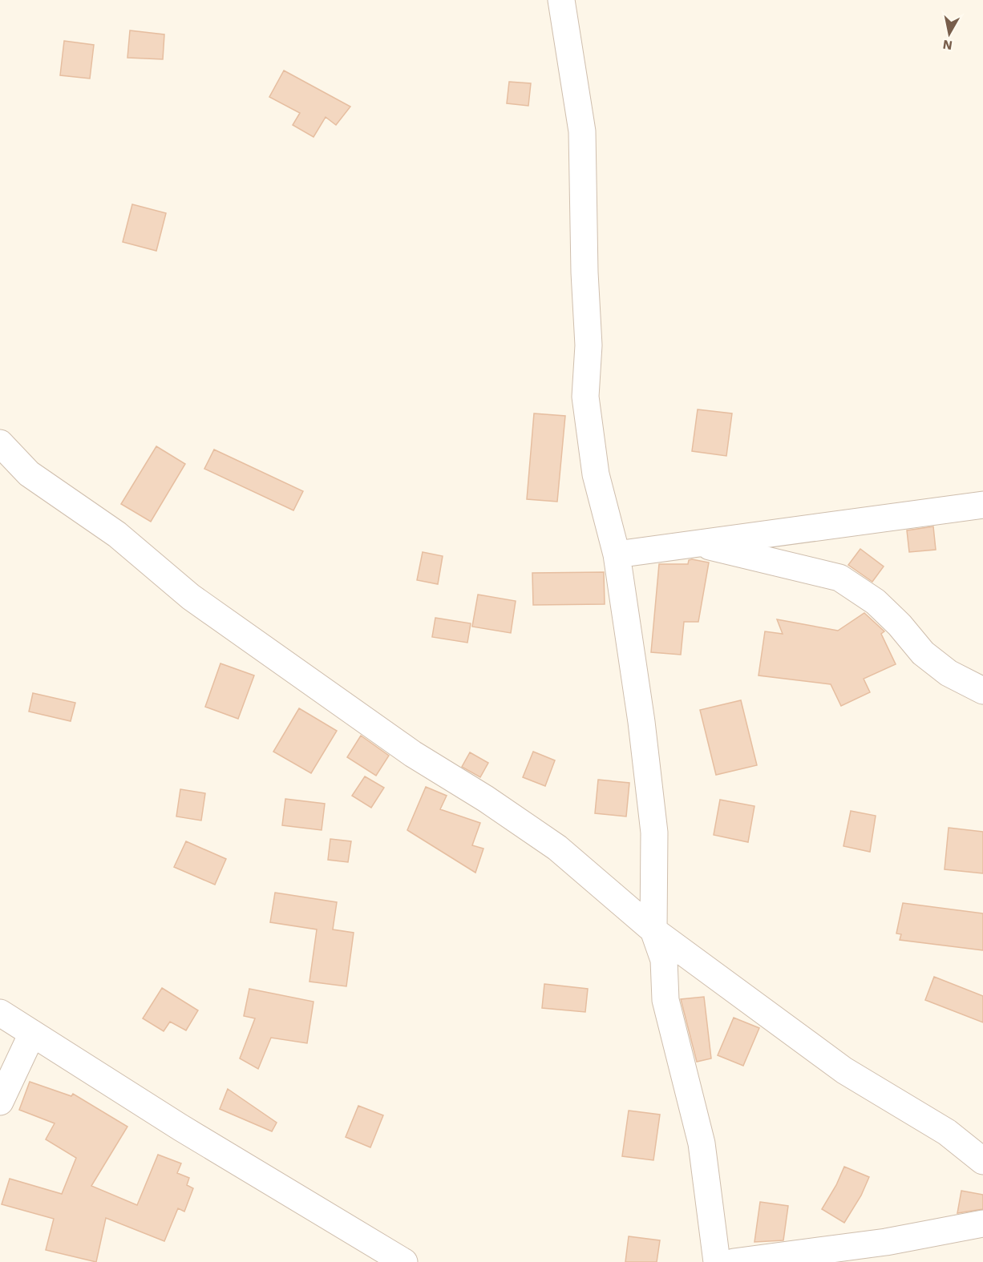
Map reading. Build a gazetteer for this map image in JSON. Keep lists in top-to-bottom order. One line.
{"north":"bottom"}
